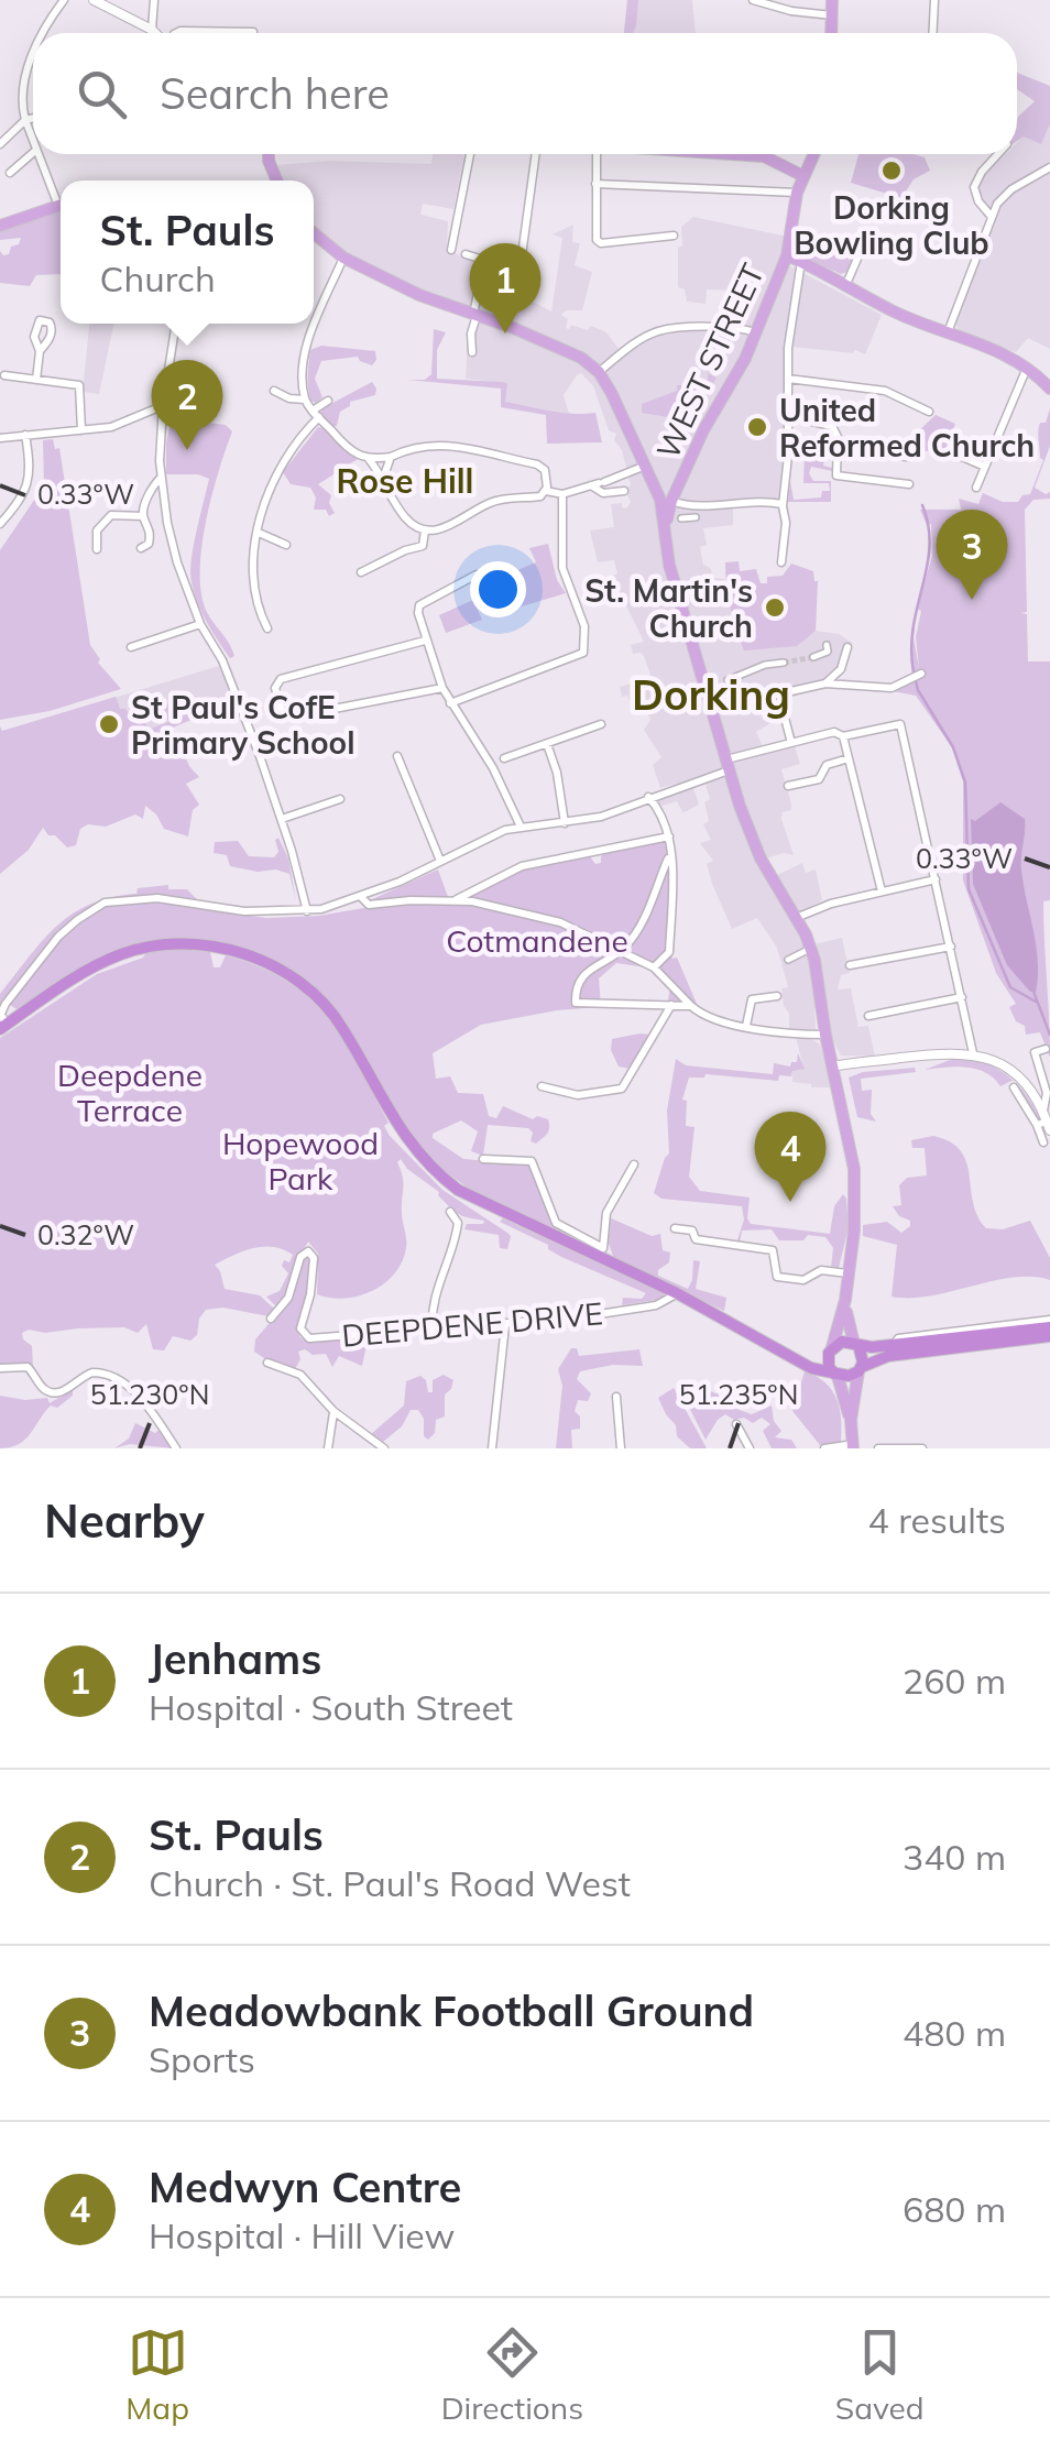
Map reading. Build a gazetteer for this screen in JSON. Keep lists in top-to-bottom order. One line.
{"streets":{"main road":["WEST STREET"],"street":["DEEPDENE DRIVE"]},"districts":["Rose Hill","Dorking"],"parks":["Cotmandene","Deepdene Terrace","Hopewood Park"],"places":["Dorking Bowling Club","United Reformed Church","St. Martin's Church","St Paul's CofE Primary School"],"page":{"search":"Search here","popup":["St. Pauls","Church"],"pins":["1","2","3","4"],"heading":["Nearby","4 results"],"list":[{"mark":"1","name":"Jenhams","note":"Hospital · South Street","value":"260 m"},{"mark":"2","name":"St. Pauls","note":"Church · St. Paul's Road West","value":"340 m"},{"mark":"3","name":"Meadowbank Football Ground","note":"Sports","value":"480 m"},{"mark":"4","name":"Medwyn Centre","note":"Hospital · Hill View","value":"680 m"}],"nav":["Map","Directions","Saved"]},"coordinates":["0.33°W","0.32°W","51.230°N","51.235°N"]}
